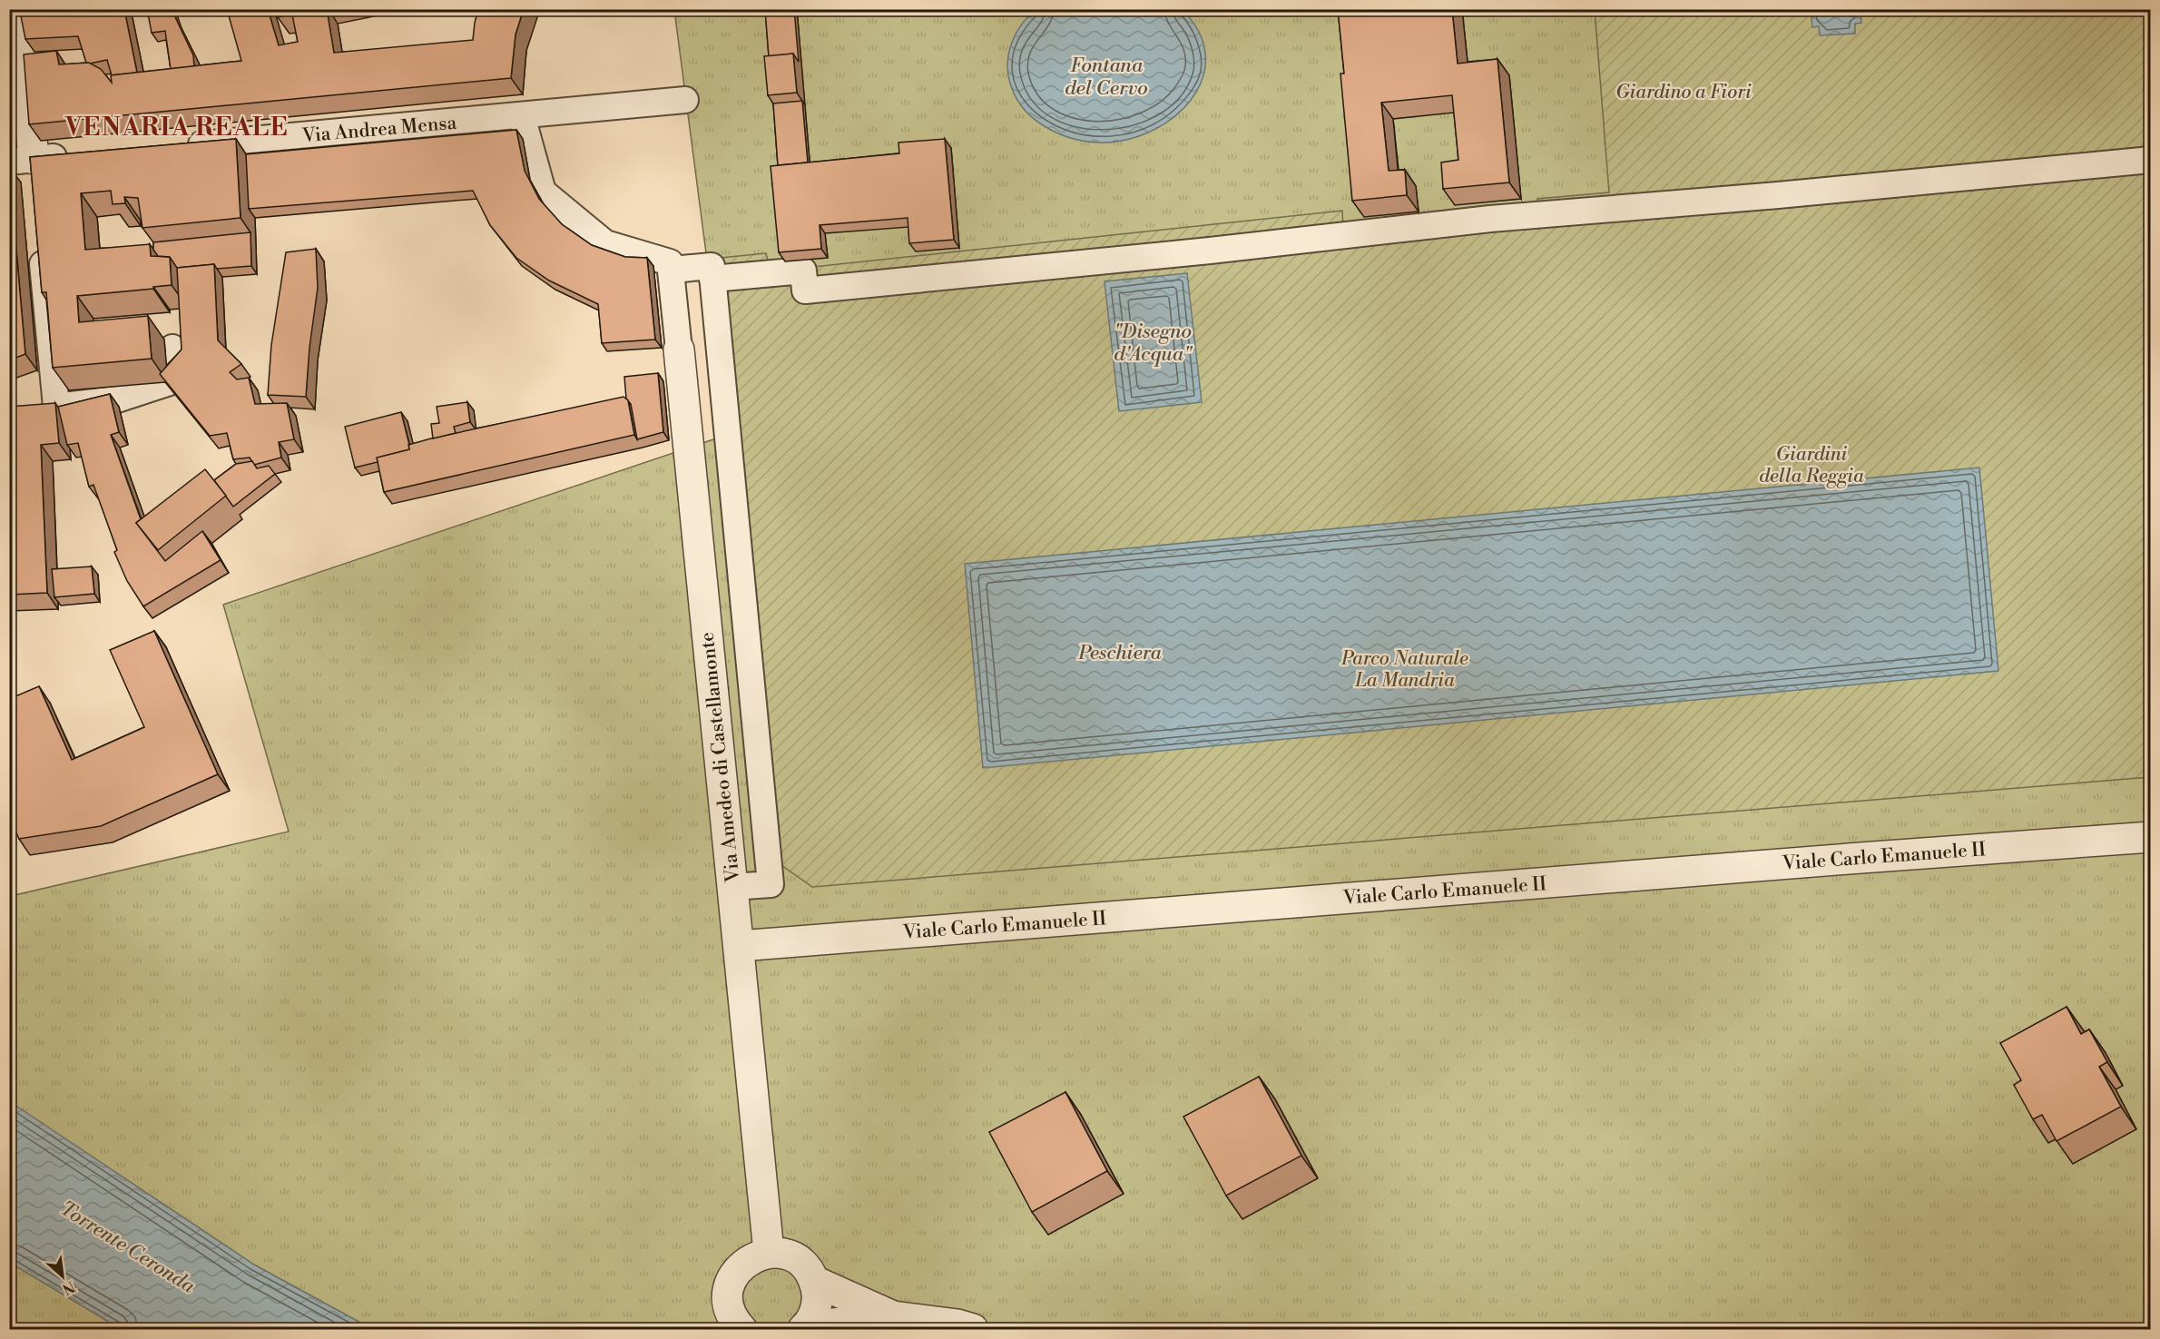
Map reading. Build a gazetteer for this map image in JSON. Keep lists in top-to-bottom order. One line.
{"streets":{"street":["Via Andrea Mensa","Via Amedeo di Castellamonte","Viale Carlo Emanuele II"]},"crossings":[["Via Amedeo di Castellamonte","Viale Carlo Emanuele II"]],"districts":["VENARIA REALE"],"water":["Fontana del Cervo","\"Disegno d'Acqua\"","Peschiera","Torrente Ceronda"],"parks":["Giardino a Fiori","Giardini della Reggia","Parco Naturale La Mandria"],"north":"bottom right"}
